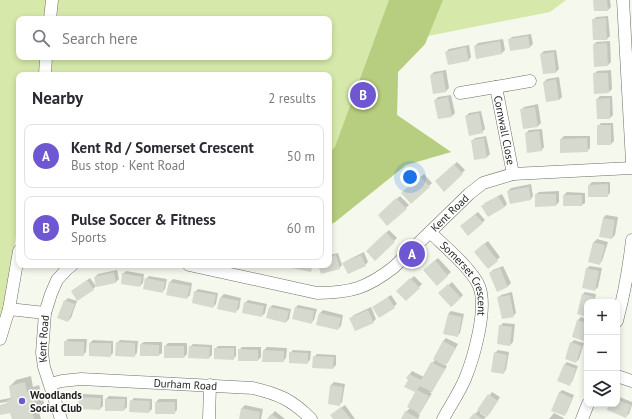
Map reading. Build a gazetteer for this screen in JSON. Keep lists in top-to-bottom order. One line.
{"streets":{"street":["Cornwall Close","Kent Road","Somerset Crescent","Durham Road"]},"crossings":[["Cornwall Close","Kent Road"],["Kent Road","Somerset Crescent"],["Kent Road","Durham Road"]],"places":["Woodlands Social Club"],"page":{"search":"Search here","heading":["Nearby","2 results"],"pins":["B","A"],"list":[{"mark":"A","name":"Kent Rd / Somerset Crescent","note":"Bus stop · Kent Road","value":"50 m"},{"mark":"B","name":"Pulse Soccer & Fitness","note":"Sports","value":"60 m"}],"map_buttons":["+","−"]}}
